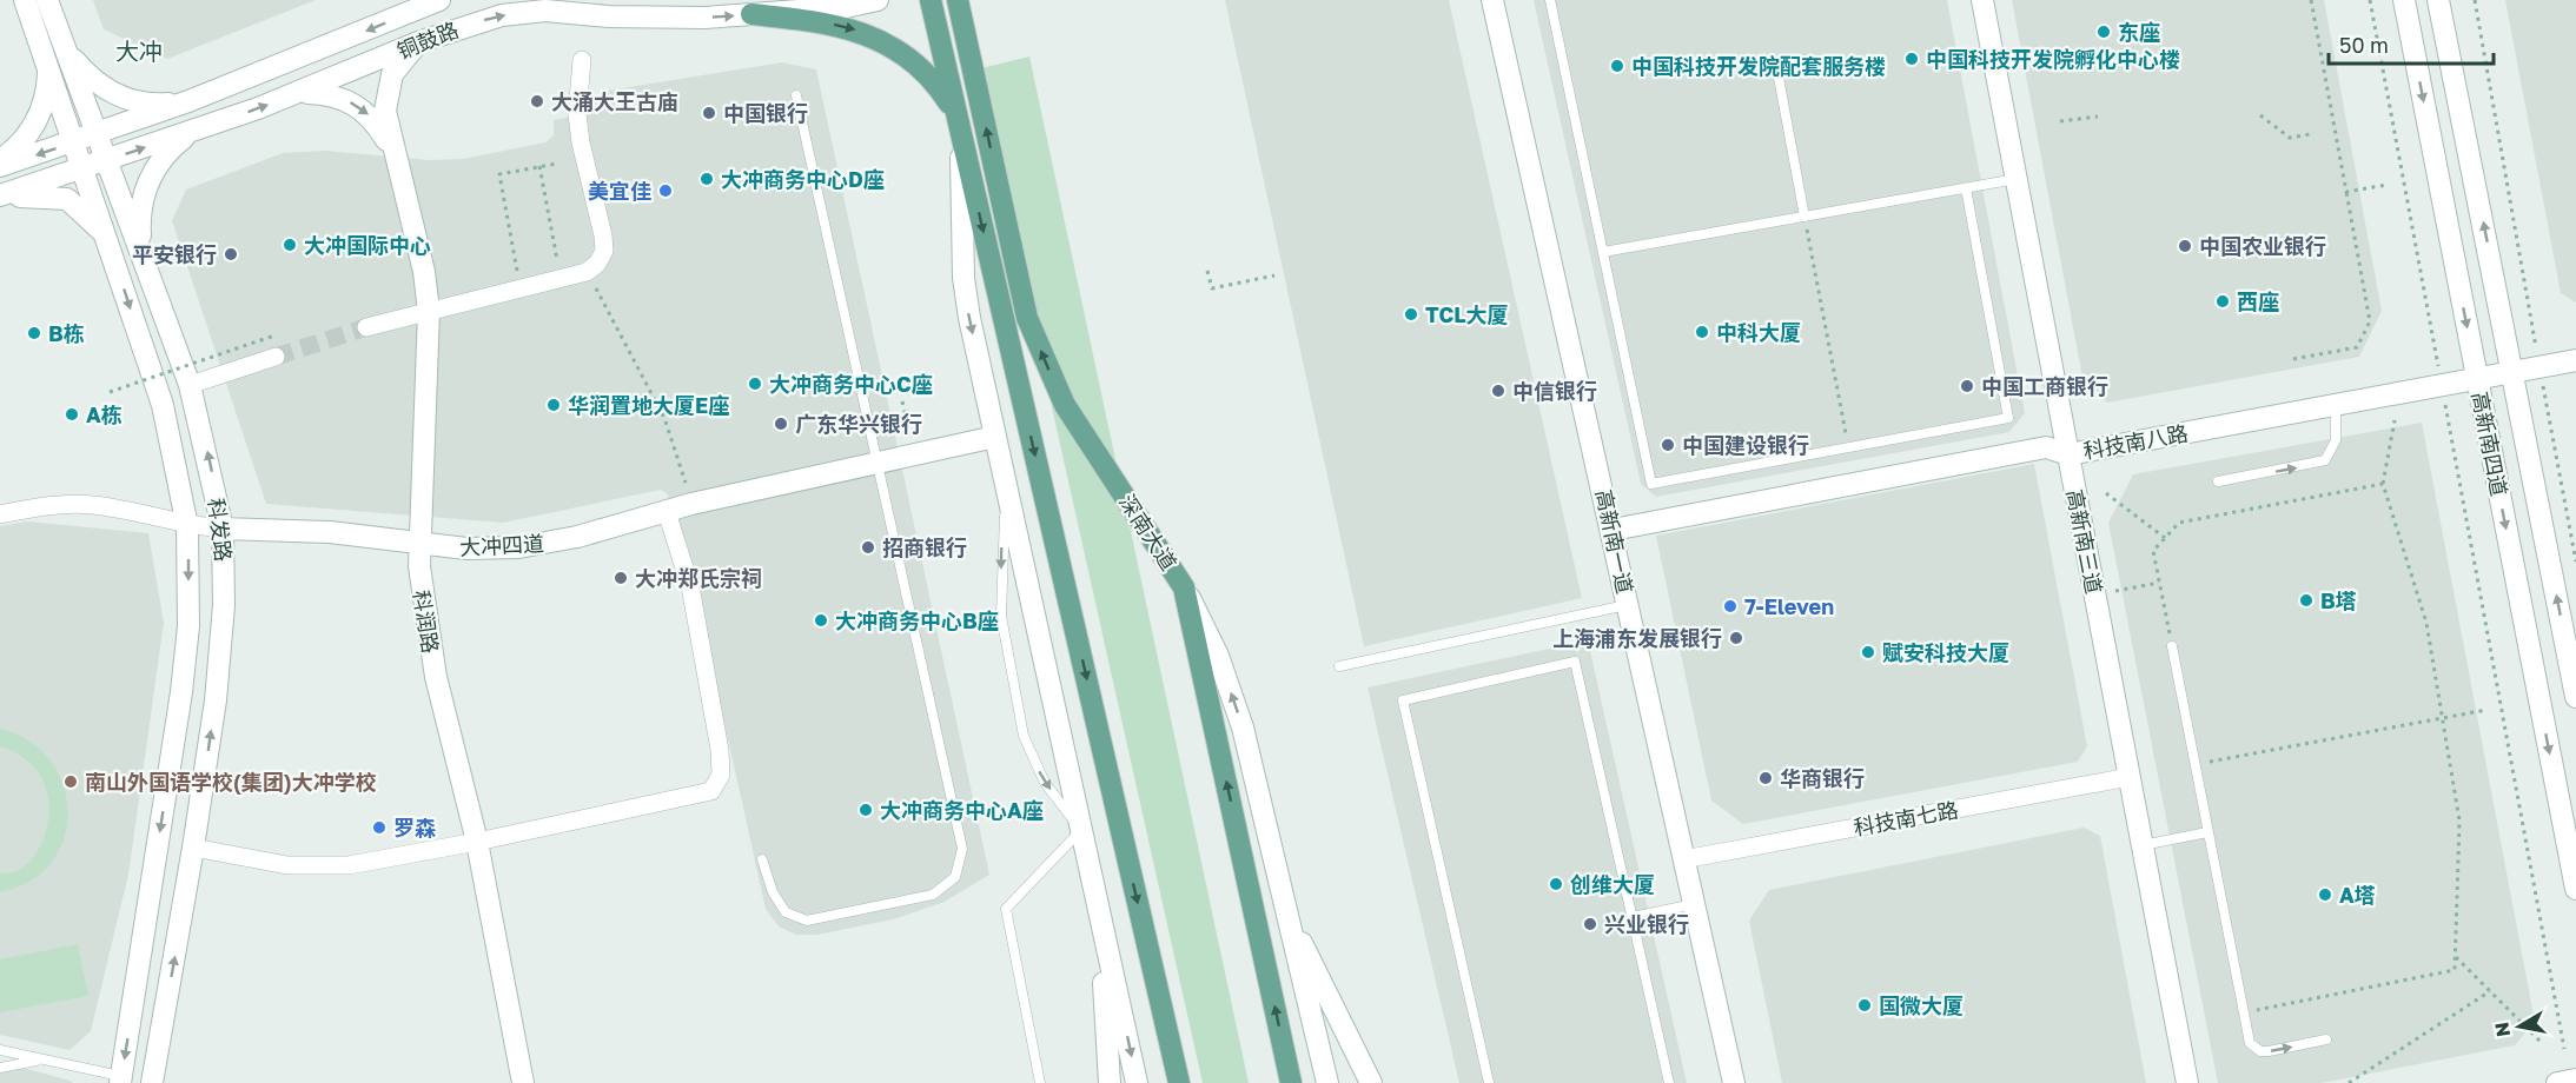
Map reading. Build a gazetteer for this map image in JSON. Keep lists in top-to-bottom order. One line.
{"streets":{"main road":["深南大道"],"street":["铜鼓路","科技南八路","高新南四道","科发路","高新南一道","高新南三道","大冲四道","科润路","科技南七路"]},"crossings":[["铜鼓路","科发路"],["铜鼓路","科润路"],["科技南八路","高新南四道"],["科技南八路","高新南一道"],["科技南八路","高新南三道"],["科发路","大冲四道"],["高新南一道","科技南七路"],["高新南三道","科技南七路"],["大冲四道","科润路"]],"districts":["大冲"],"places":["东座","中国科技开发院孵化中心楼","中国科技开发院配套服务楼","大涌大王古庙","中国银行","大冲商务中心D座","美宜佳","大冲国际中心","中国农业银行","平安银行","西座","TCL大厦","中科大厦","B栋","大冲商务中心C座","中国工商银行","中信银行","华润置地大厦E座","A栋","广东华兴银行","中国建设银行","招商银行","大冲郑氏宗祠","B塔","7-Eleven","大冲商务中心B座","上海浦东发展银行","赋安科技大厦","华商银行","南山外国语学校(集团)大冲学校","大冲商务中心A座","罗森","创维大厦","A塔","兴业银行","国微大厦"],"scale_bar":"50 m","north":"left"}
